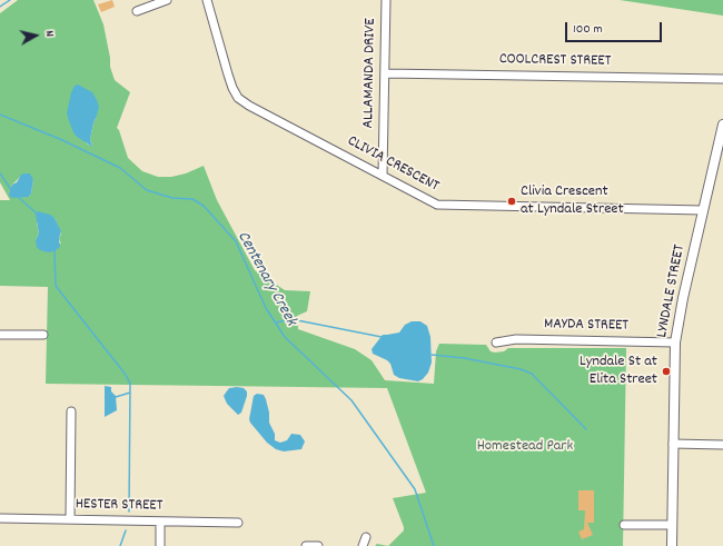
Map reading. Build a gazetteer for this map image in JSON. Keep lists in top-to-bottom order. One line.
{"streets":{"street":["COOLCREST STREET","ALLAMANDA DRIVE","CLIVIA CRESCENT","LYNDALE STREET","MAYDA STREET","HESTER STREET"]},"crossings":[["COOLCREST STREET","ALLAMANDA DRIVE"],["ALLAMANDA DRIVE","CLIVIA CRESCENT"],["CLIVIA CRESCENT","LYNDALE STREET"],["LYNDALE STREET","MAYDA STREET"]],"water":["Centenary Creek"],"parks":["Homestead Park"],"places":["Clivia Crescent at Lyndale Street","Lyndale St at Elita Street"],"scale_bar":"100 m","north":"right"}
